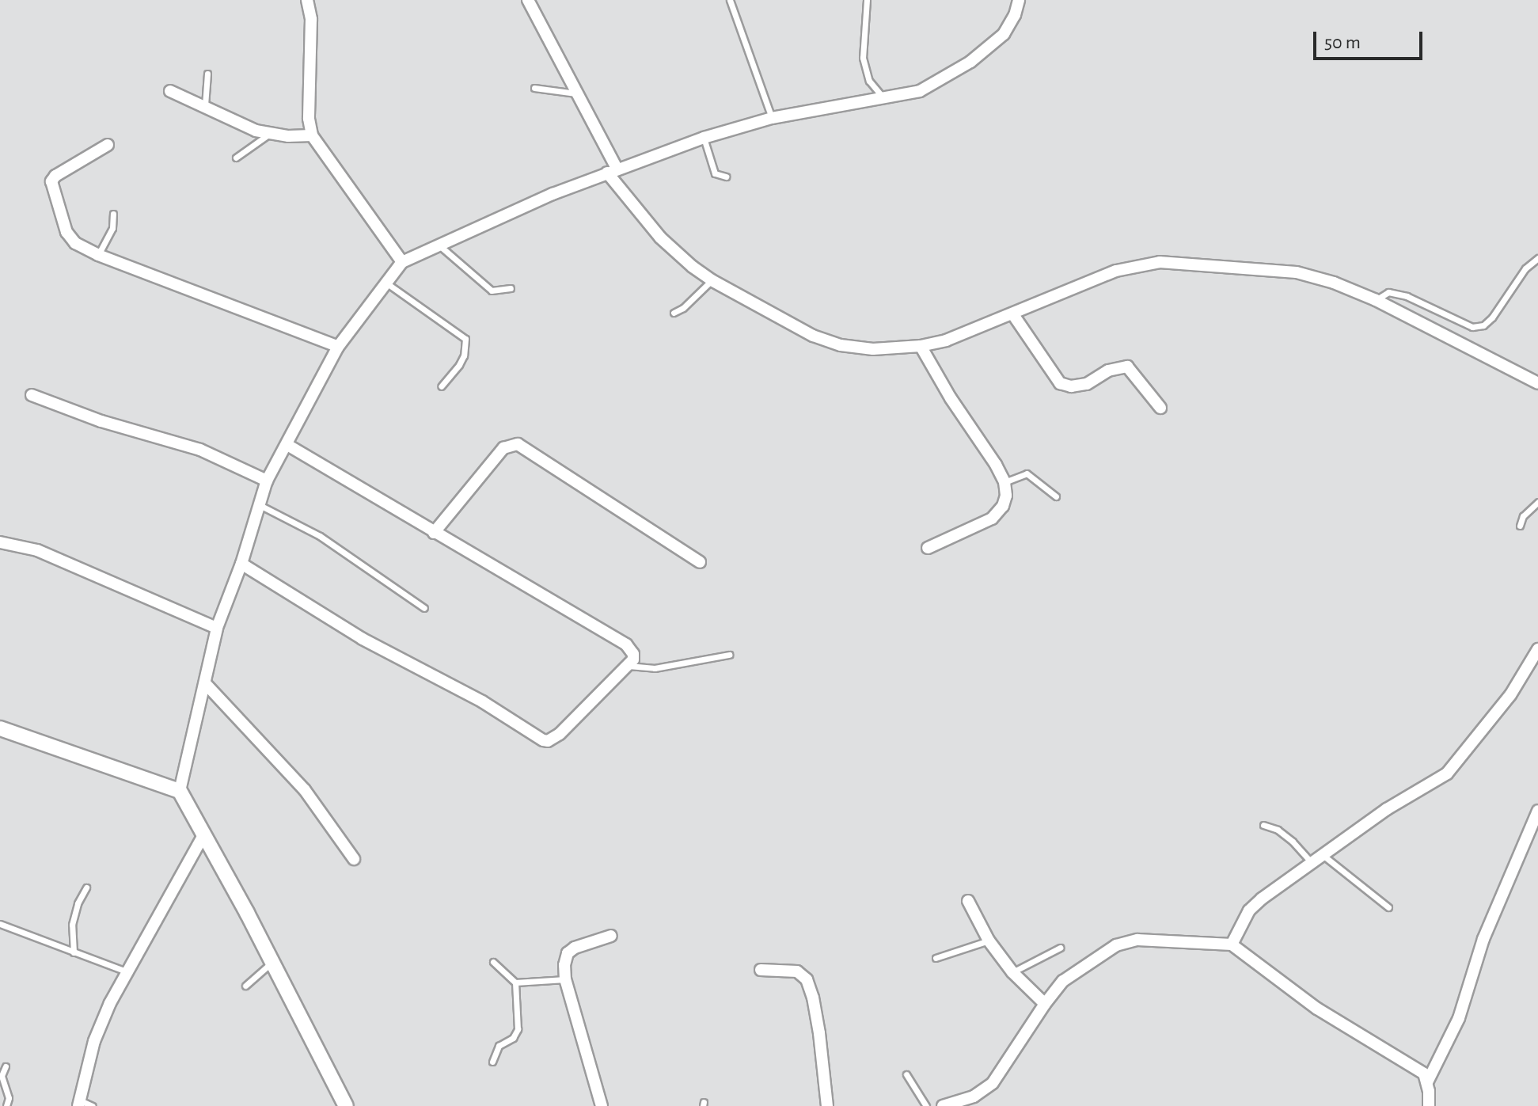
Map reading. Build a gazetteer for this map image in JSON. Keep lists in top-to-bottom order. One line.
{"scale_bar":"50 m"}
